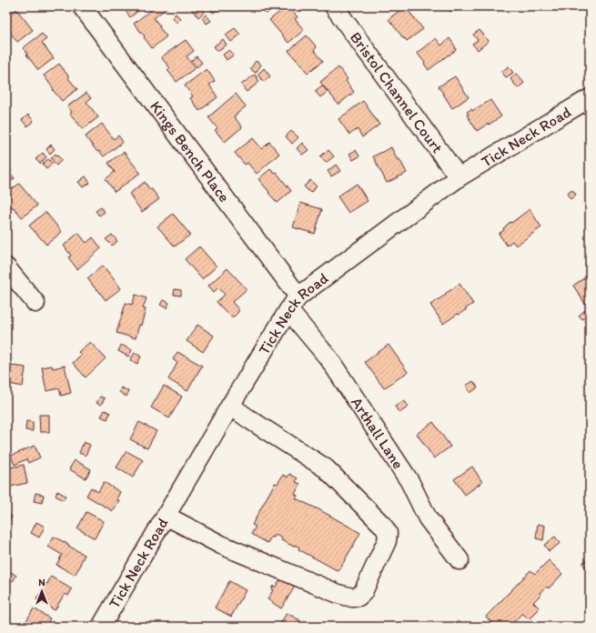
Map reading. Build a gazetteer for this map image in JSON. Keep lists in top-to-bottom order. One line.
{"streets":{"street":["Bristol Channel Court","Tick Neck Road","Kings Bench Place","Arthall Lane"]},"crossings":[["Bristol Channel Court","Tick Neck Road"],["Tick Neck Road","Kings Bench Place"],["Tick Neck Road","Arthall Lane"],["Kings Bench Place","Arthall Lane"]],"north":"top"}
